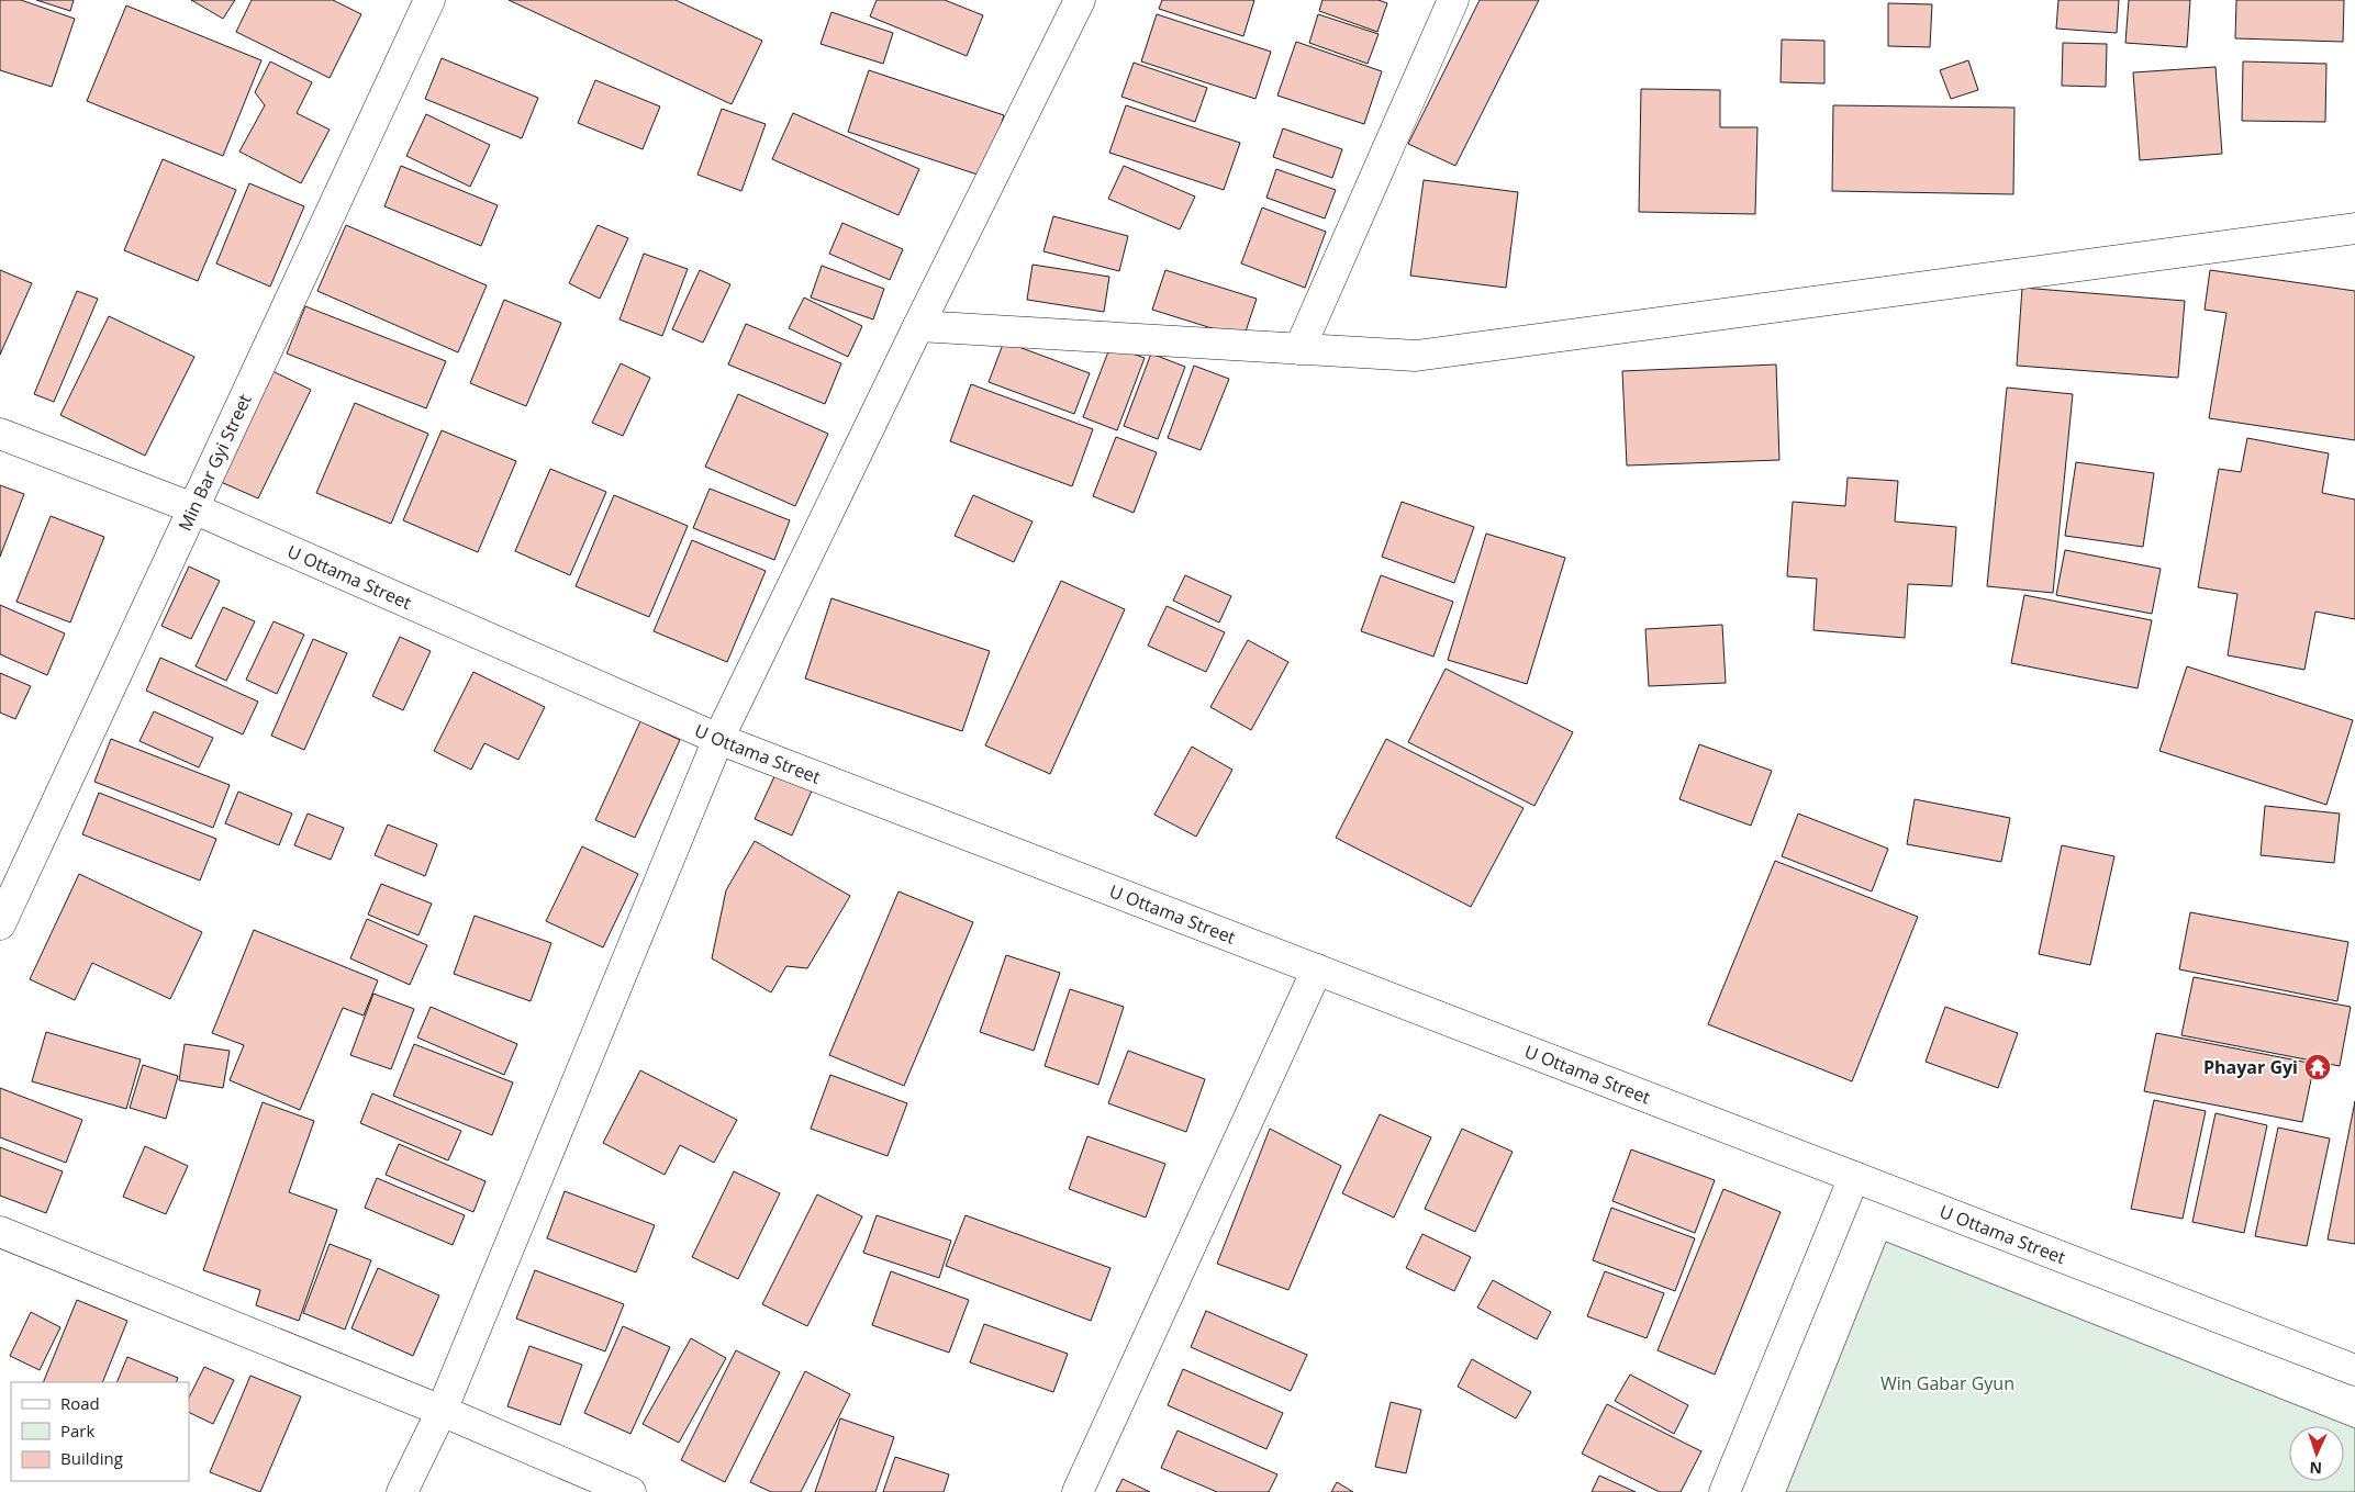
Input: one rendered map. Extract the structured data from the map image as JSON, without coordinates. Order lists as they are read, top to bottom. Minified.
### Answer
{"streets":{"street":["Min Bar Gyi Street","U Ottama Street"]},"crossings":[["Min Bar Gyi Street","U Ottama Street"]],"parks":["Win Gabar Gyun"],"places":{"temple":["Phayar Gyi"]},"legend":["Road","Park","Building"],"north":"bottom"}
